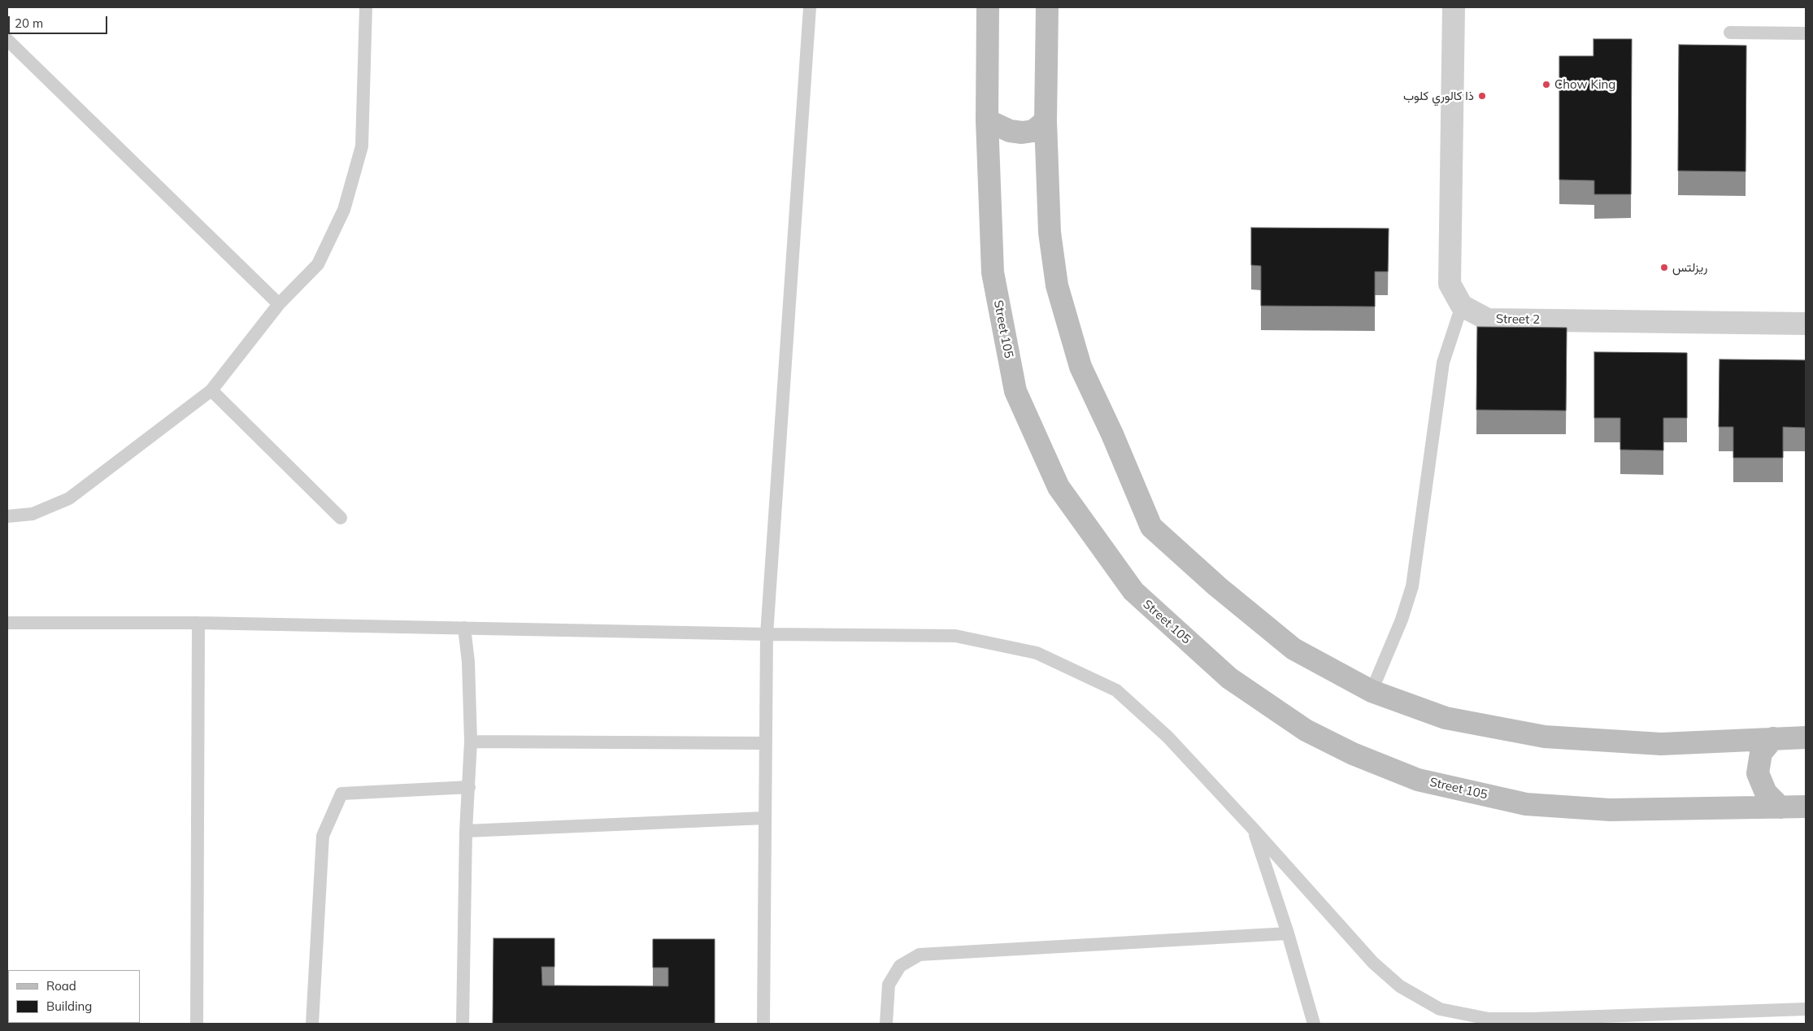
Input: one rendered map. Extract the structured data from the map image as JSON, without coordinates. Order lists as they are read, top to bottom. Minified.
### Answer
{"streets":{"street":["Street 2","Street 105"]},"places":["Chow King","ذا كالوري كلوب","ريزلتس"],"legend":["Road","Building"],"scale_bar":"20 m"}
